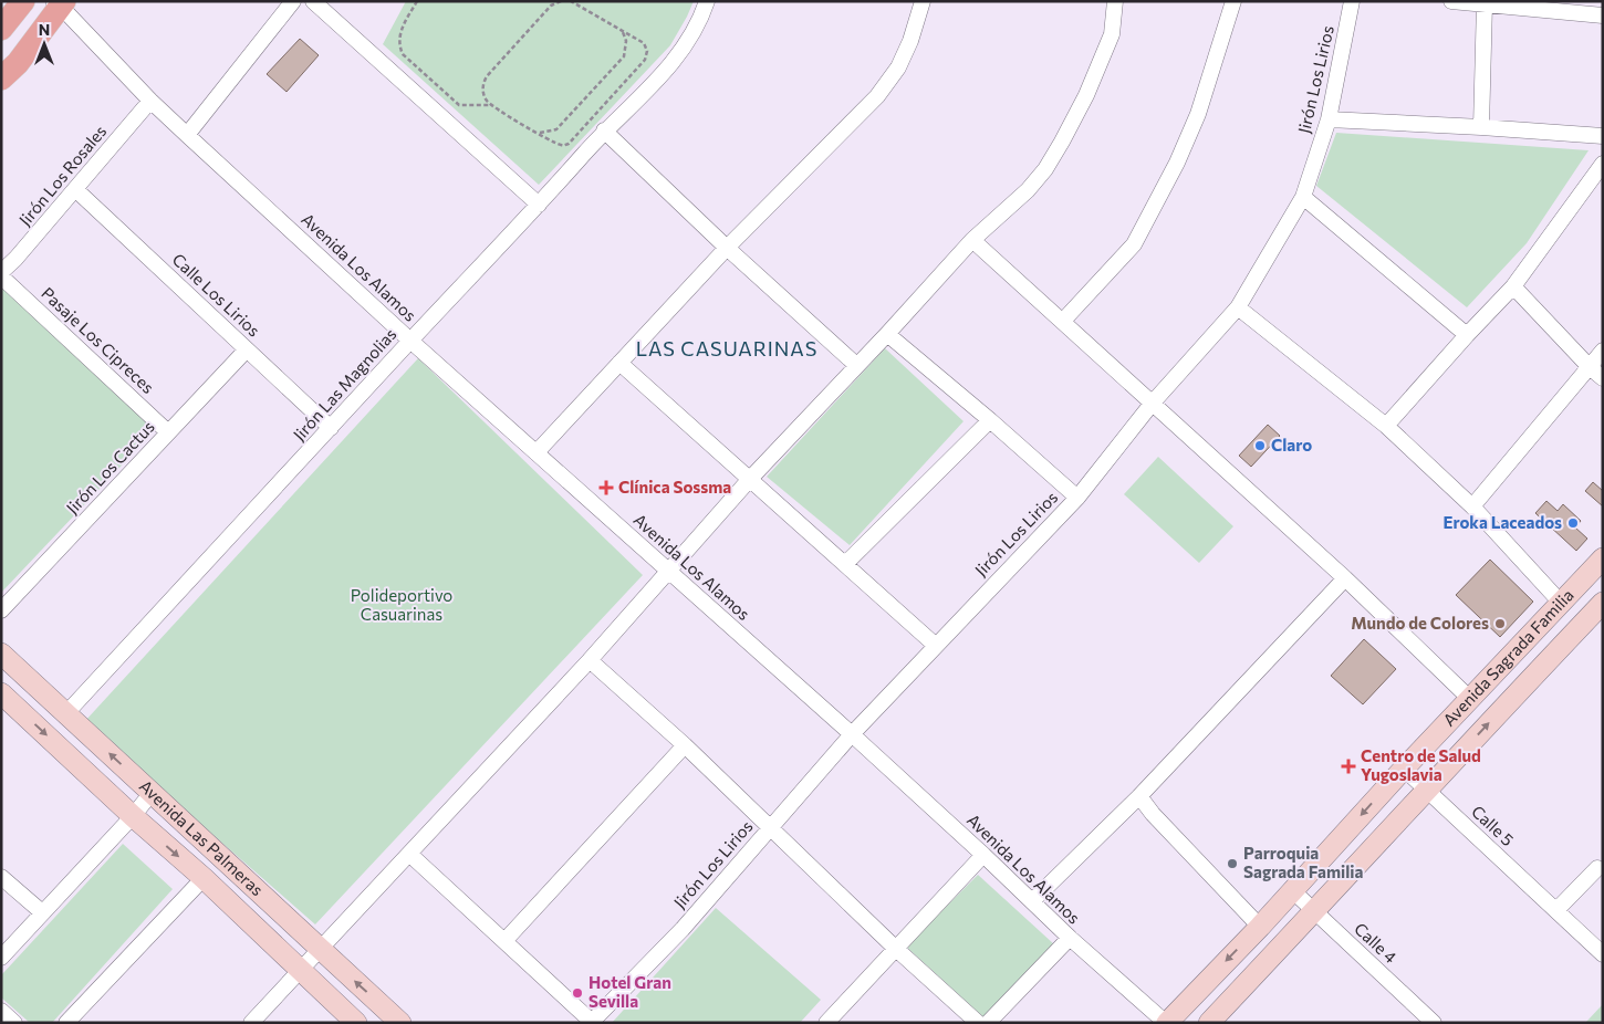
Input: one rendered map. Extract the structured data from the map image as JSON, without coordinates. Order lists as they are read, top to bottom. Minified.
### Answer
{"streets":{"main road":["Avenida Sagrada Familia","Avenida Las Palmeras"],"street":["Jirón Los Lirios","Jirón Los Rosales","Avenida Los Alamos","Calle Los Lirios","Pasaje Los Cipreces","Jirón Las Magnolias","Jirón Los Cactus","Calle 5","Calle 4"]},"crossings":[["Jirón Los Lirios","Avenida Los Alamos"],["Jirón Los Rosales","Avenida Los Alamos"],["Jirón Los Rosales","Calle Los Lirios"],["Avenida Los Alamos","Jirón Las Magnolias"],["Avenida Los Alamos","Avenida Sagrada Familia"],["Calle Los Lirios","Jirón Las Magnolias"],["Calle Los Lirios","Jirón Los Cactus"],["Pasaje Los Cipreces","Jirón Los Cactus"],["Jirón Las Magnolias","Avenida Las Palmeras"],["Avenida Sagrada Familia","Calle 5"],["Avenida Sagrada Familia","Calle 4"]],"districts":["LAS CASUARINAS"],"parks":["Polideportivo Casuarinas"],"places":{"other":["Claro","Eroka Laceados","Mundo de Colores","Parroquia Sagrada Familia","Hotel Gran Sevilla"],"health":["Clínica Sossma","Centro de Salud Yugoslavia"]},"north":"top"}
